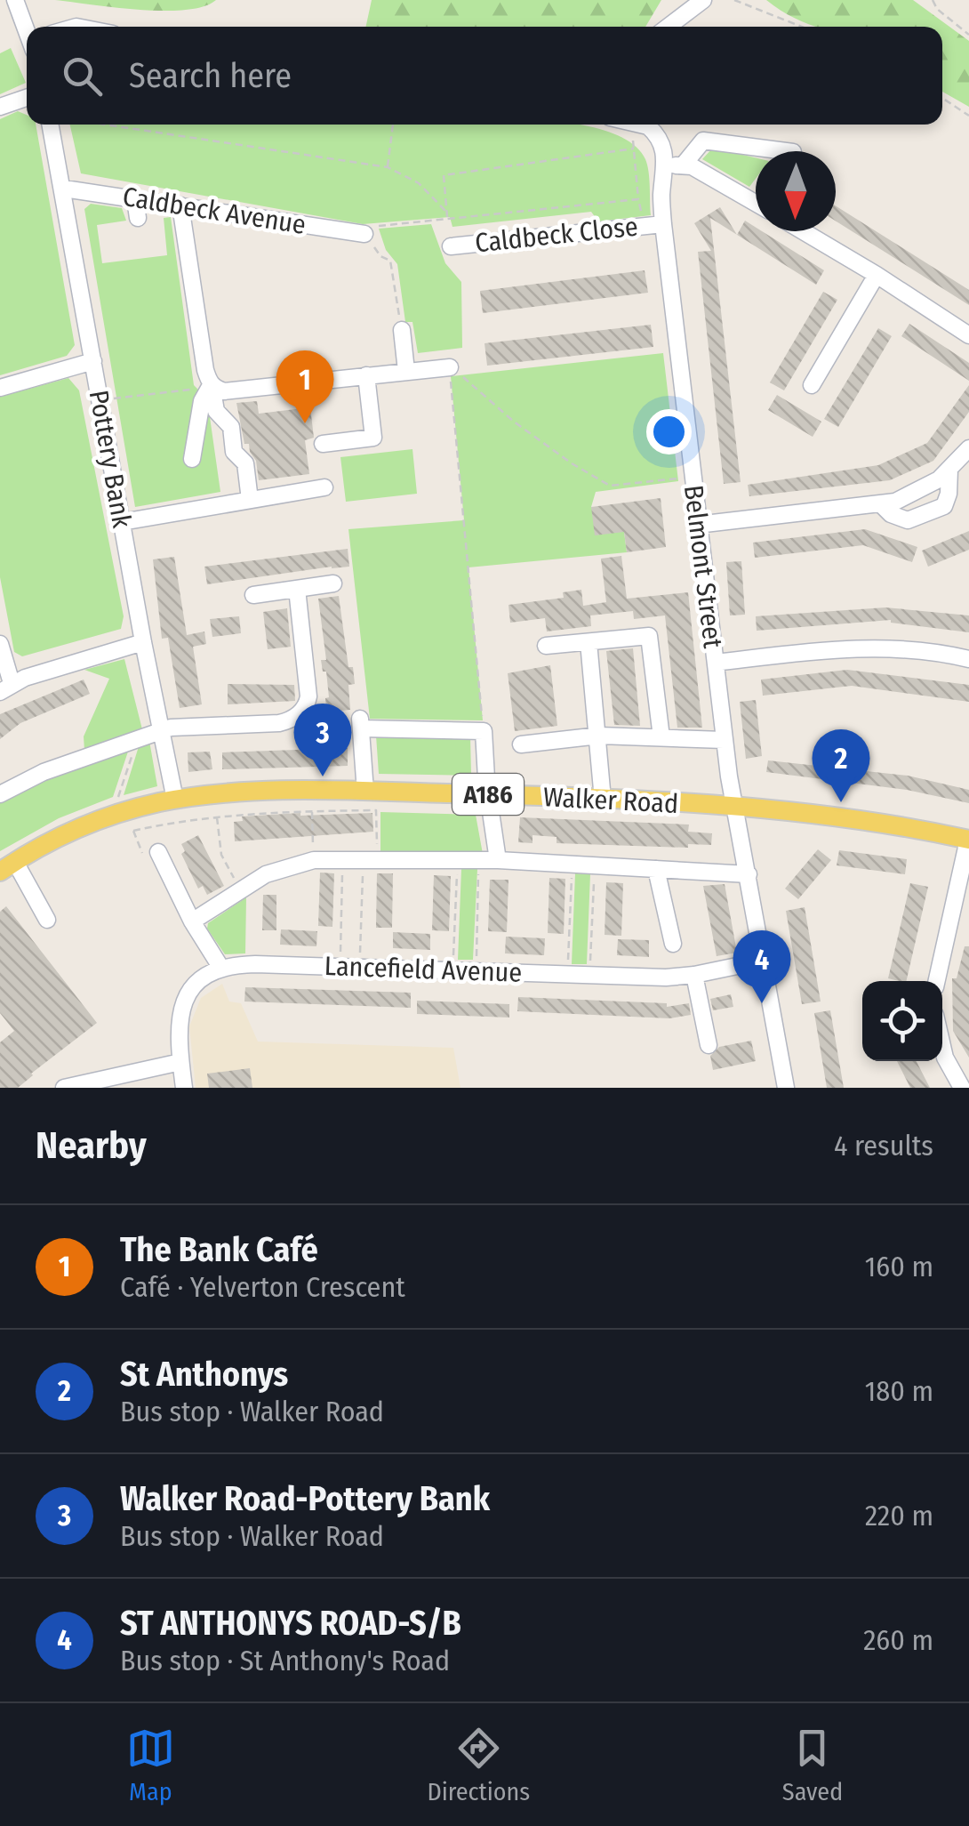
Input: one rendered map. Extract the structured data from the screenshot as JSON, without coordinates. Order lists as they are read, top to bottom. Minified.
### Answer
{"streets":{"main road":["A186","Walker Road"],"street":["Caldbeck Avenue","Caldbeck Close","Pottery Bank","Belmont Street","Lancefield Avenue"]},"crossings":[["Caldbeck Avenue","Pottery Bank"],["Caldbeck Close","Belmont Street"],["Pottery Bank","Walker Road"],["Belmont Street","Walker Road"],["Belmont Street","Lancefield Avenue"]],"north":"bottom","page":{"search":"Search here","pins":["1","3","2","4"],"heading":["Nearby","4 results"],"list":[{"mark":"1","name":"The Bank Café","note":"Café · Yelverton Crescent","value":"160 m"},{"mark":"2","name":"St Anthonys","note":"Bus stop · Walker Road","value":"180 m"},{"mark":"3","name":"Walker Road-Pottery Bank","note":"Bus stop · Walker Road","value":"220 m"},{"mark":"4","name":"ST ANTHONYS ROAD-S/B","note":"Bus stop · St Anthony's Road","value":"260 m"}],"nav":["Map","Directions","Saved"]}}
